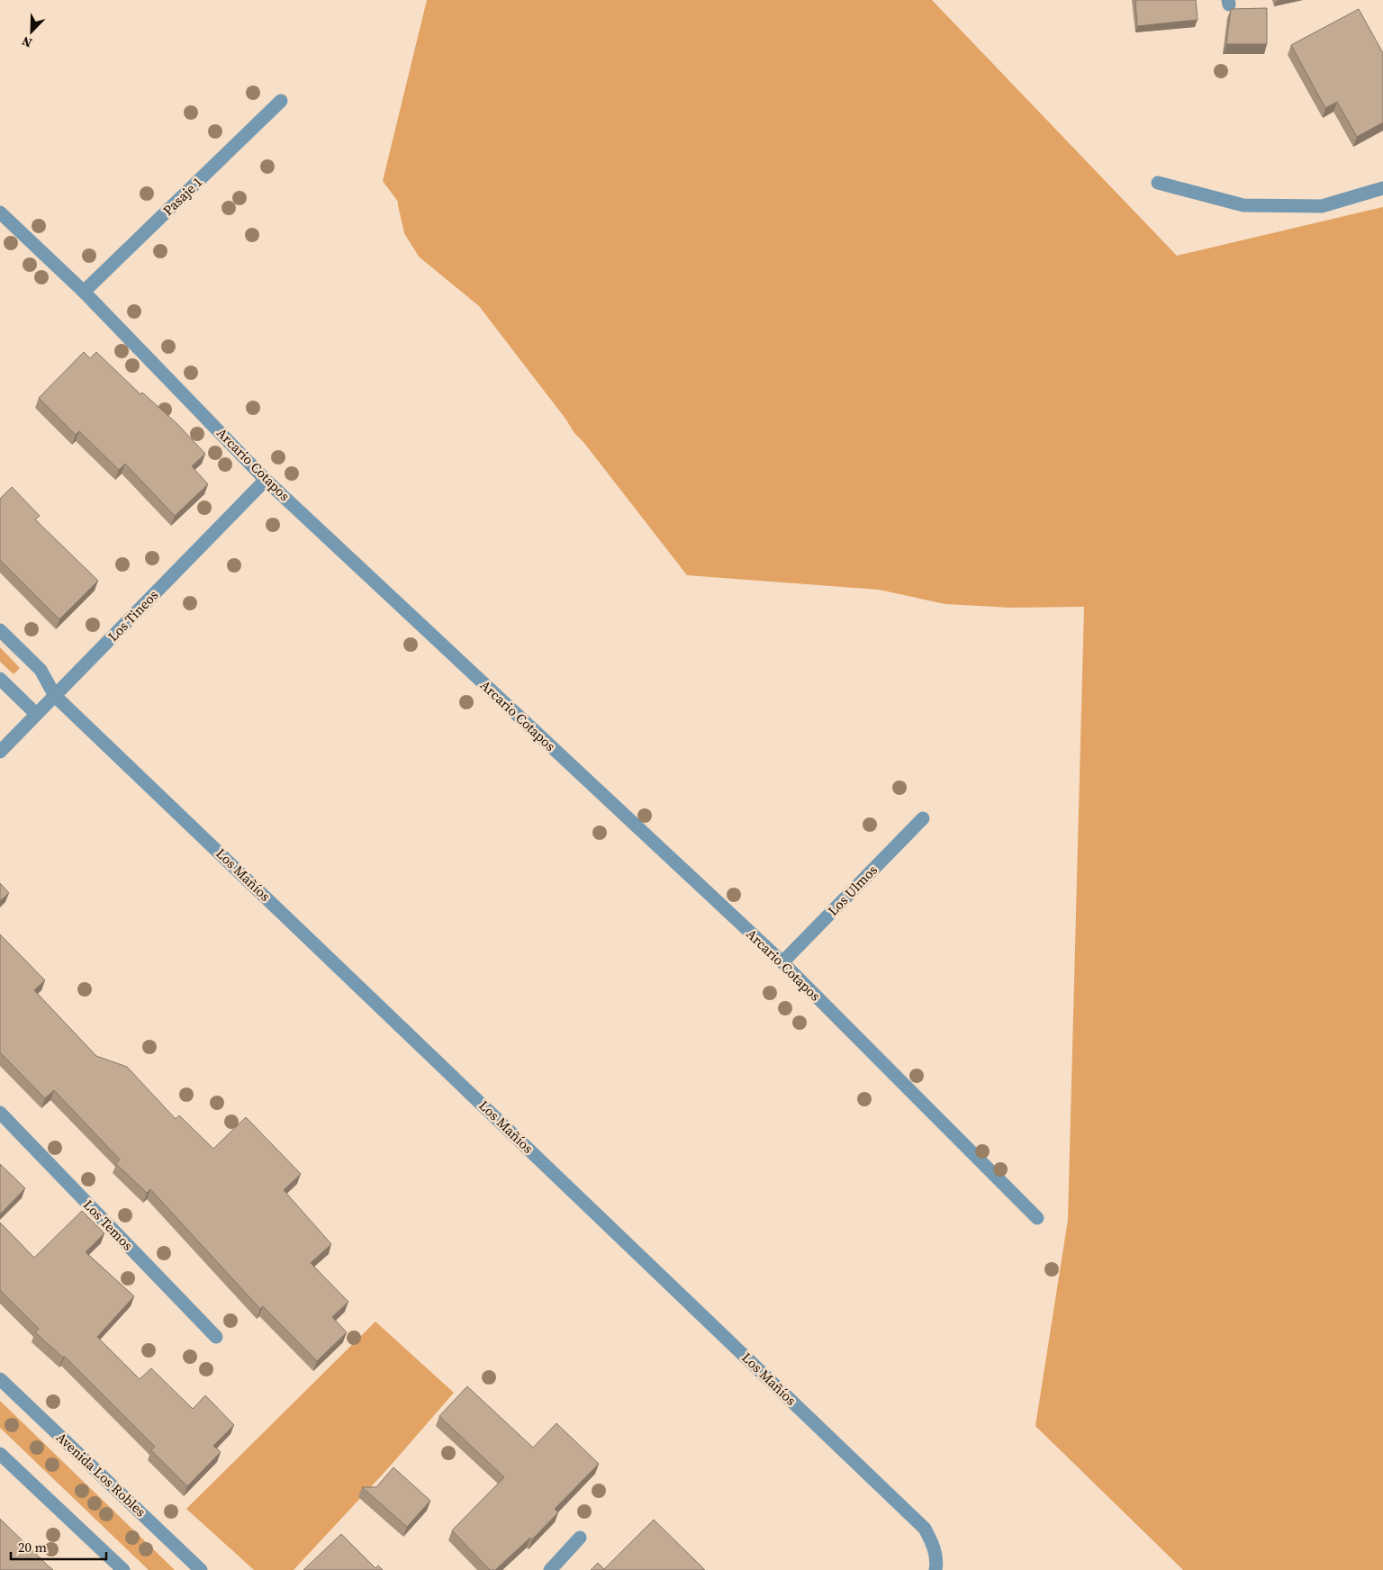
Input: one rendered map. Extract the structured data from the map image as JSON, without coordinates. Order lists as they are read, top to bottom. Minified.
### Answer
{"streets":{"street":["Pasaje 1","Arcario Cotapos","Los Tineos","Los Mañíos","Los Ulmos","Los Temos","Avenida Los Robles"]},"crossings":[["Pasaje 1","Arcario Cotapos"],["Arcario Cotapos","Los Tineos"],["Arcario Cotapos","Los Ulmos"],["Los Tineos","Los Mañíos"]],"scale_bar":"20 m","north":"bottom left"}
